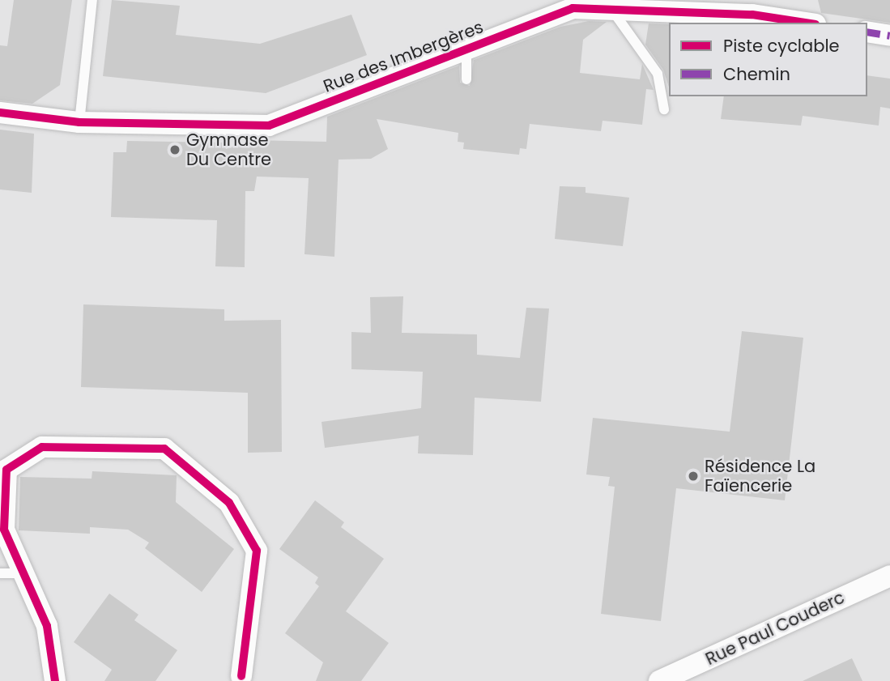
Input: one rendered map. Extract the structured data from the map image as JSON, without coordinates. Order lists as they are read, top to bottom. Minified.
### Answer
{"streets":{"street":["Rue des Imbergères","Rue Paul Couderc"]},"places":["Gymnase Du Centre","Résidence La Faïencerie"],"legend":["Piste cyclable","Chemin"]}
